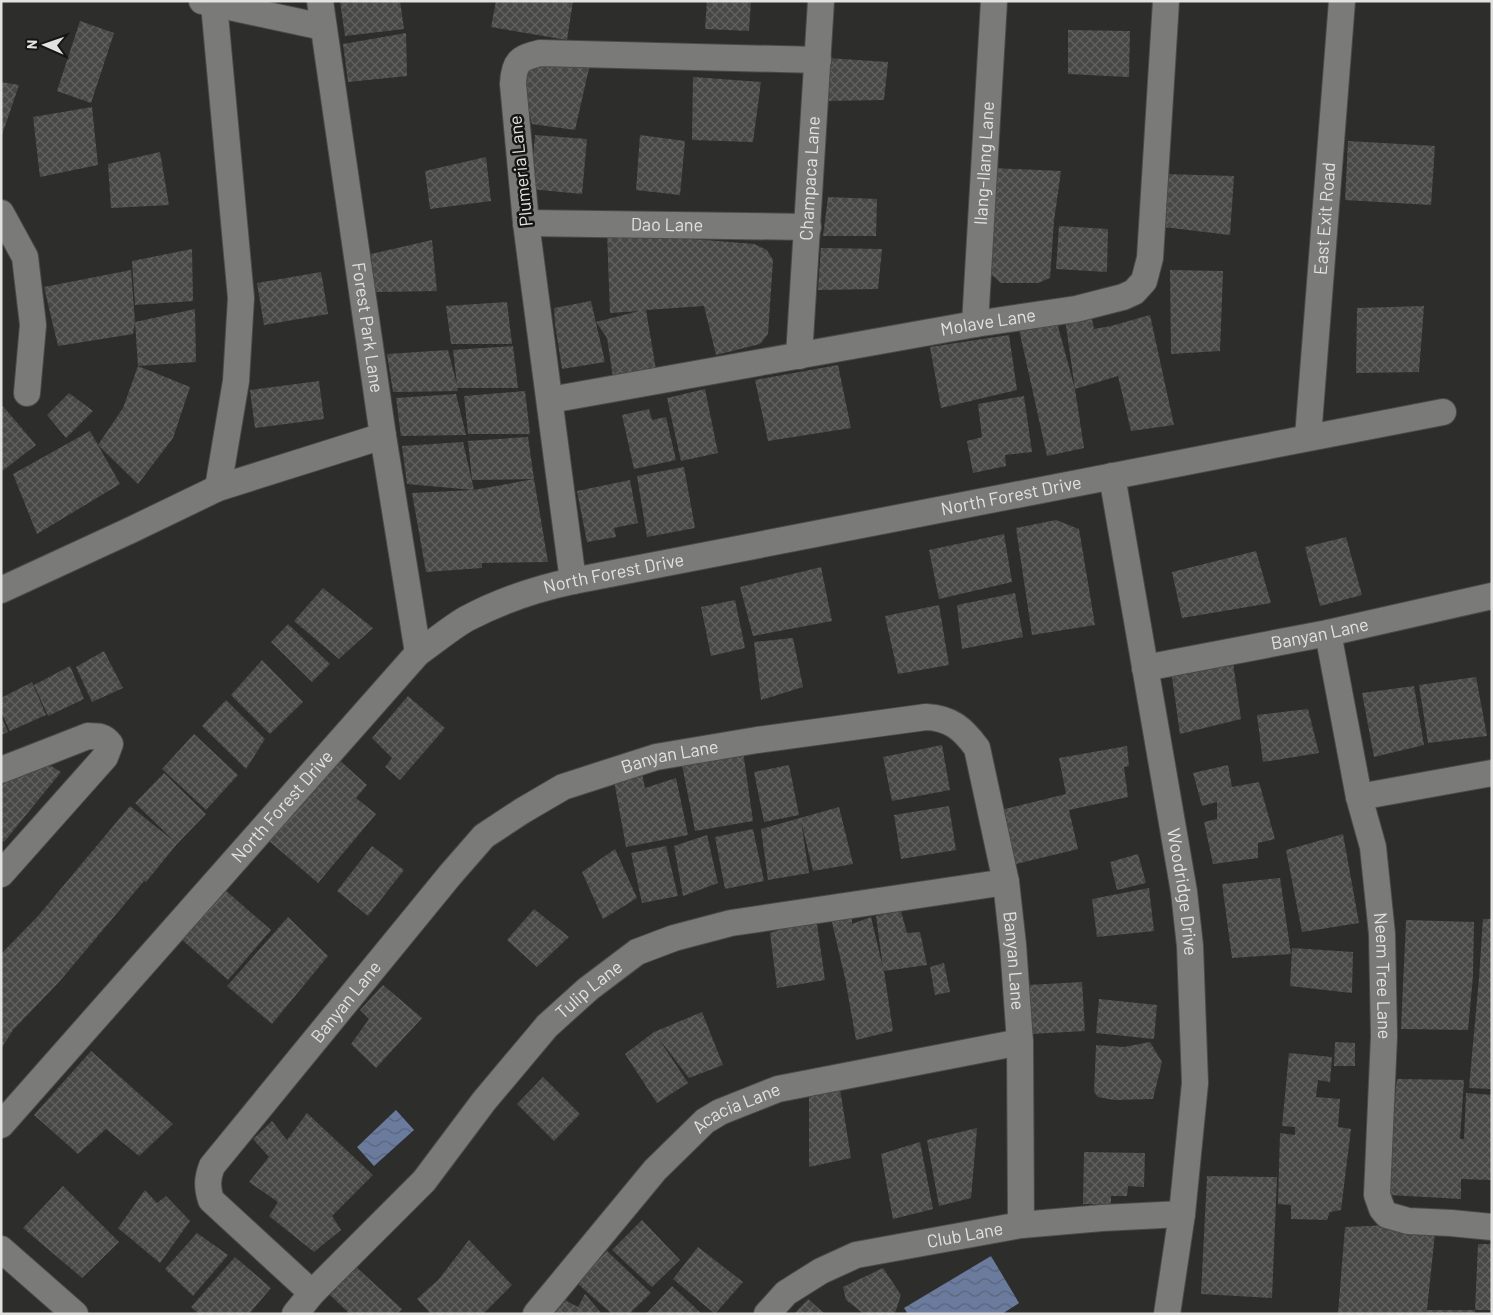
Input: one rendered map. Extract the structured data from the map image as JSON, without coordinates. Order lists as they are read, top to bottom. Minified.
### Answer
{"streets":{"street":["Ilang-Ilang Lane","Plumeria Lane","Champaca Lane","East Exit Road","Dao Lane","Molave Lane","Forest Park Lane","North Forest Drive","Banyan Lane","Woodridge Drive","Neem Tree Lane","Tulip Lane","Acacia Lane","Club Lane"]},"crossings":[["Ilang-Ilang Lane","Molave Lane"],["Plumeria Lane","Champaca Lane"],["Plumeria Lane","Dao Lane"],["Plumeria Lane","Molave Lane"],["Plumeria Lane","North Forest Drive"],["Champaca Lane","Dao Lane"],["Champaca Lane","Molave Lane"],["East Exit Road","North Forest Drive"],["Forest Park Lane","North Forest Drive"],["North Forest Drive","Woodridge Drive"],["Banyan Lane","Woodridge Drive"],["Banyan Lane","Neem Tree Lane"],["Banyan Lane","Tulip Lane"],["Banyan Lane","Acacia Lane"],["Banyan Lane","Club Lane"],["Woodridge Drive","Club Lane"]],"north":"left"}
